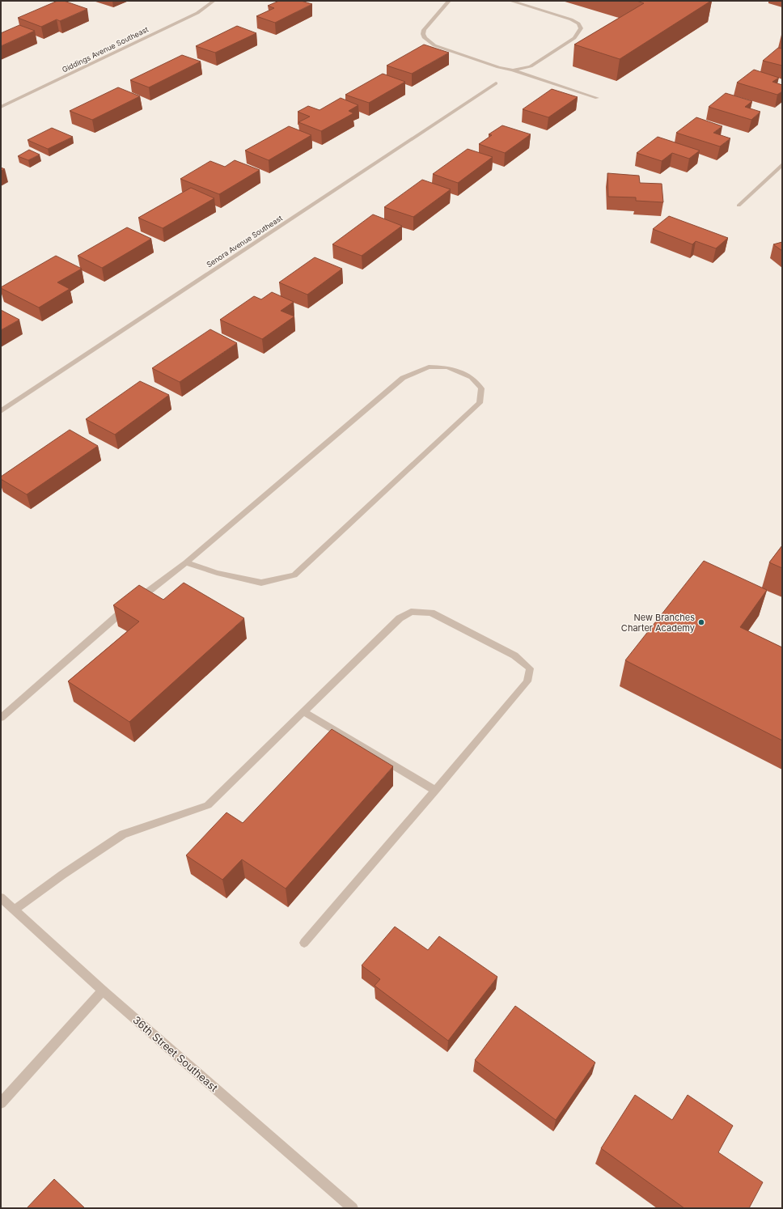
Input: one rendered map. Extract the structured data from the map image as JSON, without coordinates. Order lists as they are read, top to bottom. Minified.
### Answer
{"streets":{"street":["Giddings Avenue Southeast","Senora Avenue Southeast","36th Street Southeast"]},"places":["New Branches Charter Academy"]}
